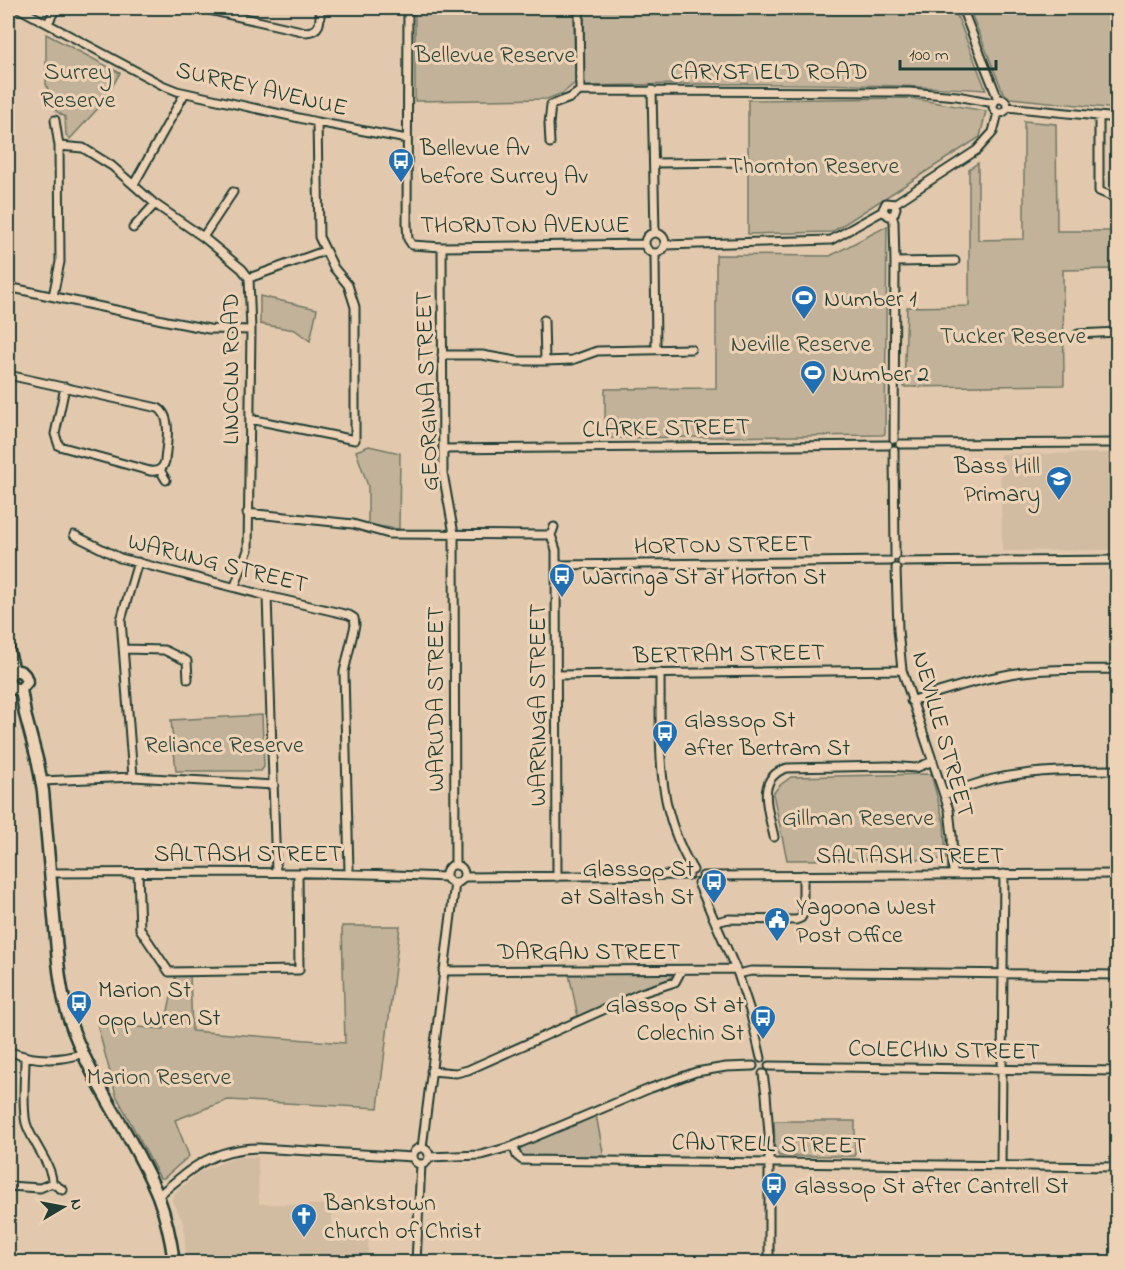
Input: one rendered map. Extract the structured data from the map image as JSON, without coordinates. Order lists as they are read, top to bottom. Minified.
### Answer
{"streets":{"street":["CARYSFIELD ROAD","SURREY AVENUE","THORNTON AVENUE","LINCOLN ROAD","GEORGINA STREET","CLARKE STREET","HORTON STREET","WARUNG STREET","BERTRAM STREET","WARUDA STREET","WARRINGA STREET","NEVILLE STREET","SALTASH STREET","DARGAN STREET","COLECHIN STREET","CANTRELL STREET"]},"crossings":[["CARYSFIELD ROAD","THORNTON AVENUE"],["SURREY AVENUE","THORNTON AVENUE"],["THORNTON AVENUE","GEORGINA STREET"],["LINCOLN ROAD","WARUNG STREET"],["GEORGINA STREET","CLARKE STREET"],["GEORGINA STREET","WARUDA STREET"],["HORTON STREET","WARRINGA STREET"],["WARUNG STREET","SALTASH STREET"],["BERTRAM STREET","WARRINGA STREET"],["BERTRAM STREET","NEVILLE STREET"],["WARUDA STREET","SALTASH STREET"],["NEVILLE STREET","SALTASH STREET"]],"parks":["Bellevue Reserve","Surrey Reserve","Thornton Reserve","Tucker Reserve","Neville Reserve","Reliance Reserve","Gillman Reserve","Marion Reserve"],"places":{"bus stop":["Bellevue Av before Surrey Av","Warringa St at Horton St","Glassop St after Bertram St","Glassop St at Saltash St","Marion St opp Wren St","Glassop St at Colechin St","Glassop St after Cantrell St"],"sports":["Number 1","Number 2"],"school or university":["Bass Hill Primary"],"public building":["Yagoona West Post Office"],"church":["Bankstown church of Christ"]},"scale_bar":"100 m","north":"right"}
